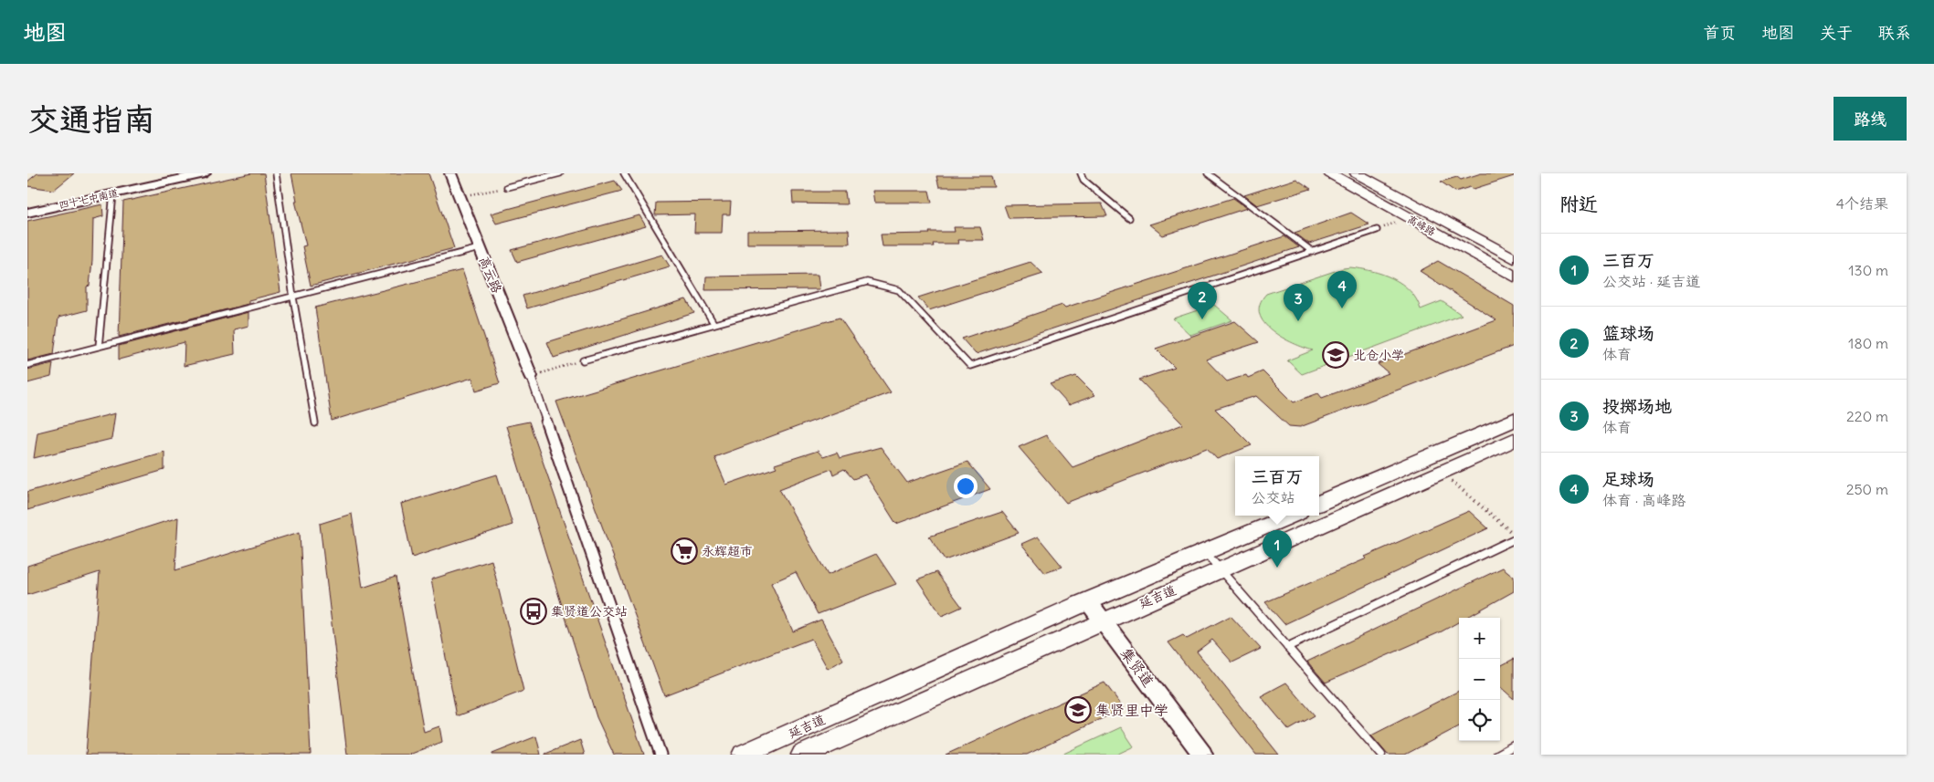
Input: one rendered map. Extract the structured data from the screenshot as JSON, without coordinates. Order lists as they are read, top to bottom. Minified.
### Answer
{"streets":{"main road":["高峰路","延吉道"],"street":["四十七中南道","高云路","集贤道"]},"crossings":[["延吉道","集贤道"]],"places":{"school or university":["北仓小学","集贤里中学"],"supermarket":["永辉超市"],"bus stop":["集贤道公交站"]},"page":{"header":"地图","nav":["首页","地图","关于","联系"],"buttons":"路线","title":"交通指南","heading":["附近","4个结果"],"list":[{"mark":"1","name":"三百万","note":"公交站 · 延吉道","value":"130 m"},{"mark":"2","name":"篮球场","note":"体育","value":"180 m"},{"mark":"3","name":"投掷场地","note":"体育","value":"220 m"},{"mark":"4","name":"足球场","note":"体育 · 高峰路","value":"250 m"}],"pins":["4","2","3","1"],"popup":["三百万","公交站"],"map_buttons":["+","−"]}}
